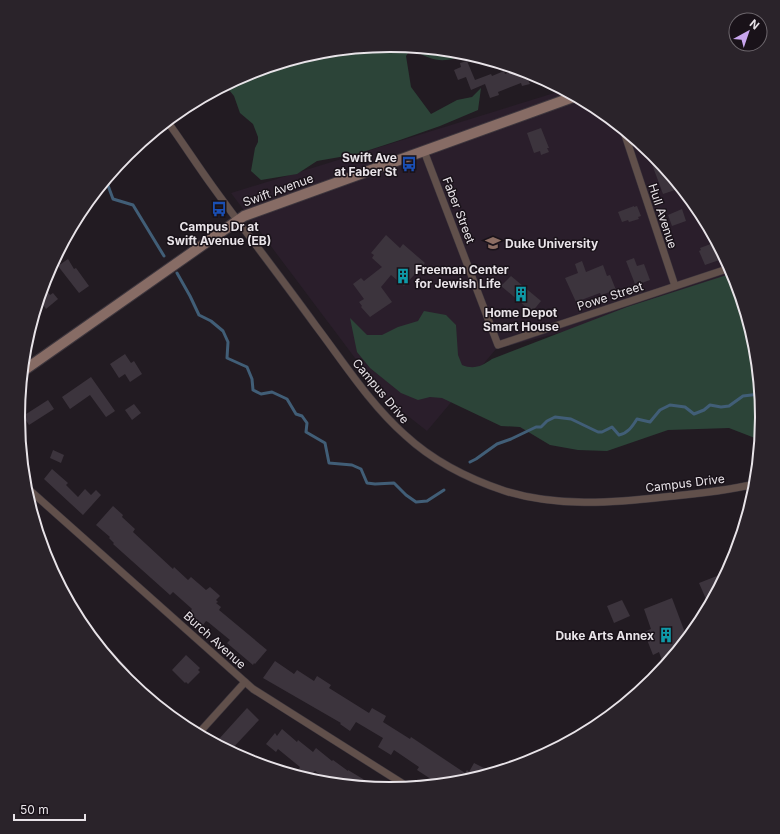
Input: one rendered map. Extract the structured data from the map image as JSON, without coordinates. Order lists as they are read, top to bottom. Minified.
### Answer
{"streets":{"street":["Swift Avenue","Faber Street","Hull Avenue","Powe Street","Campus Drive","Burch Avenue"]},"crossings":[["Swift Avenue","Faber Street"],["Swift Avenue","Campus Drive"],["Faber Street","Powe Street"],["Hull Avenue","Powe Street"]],"places":{"bus stop":["Swift Ave at Faber St","Campus Dr at Swift Avenue (EB)"],"school or university":["Duke University"],"building":["Freeman Center for Jewish Life","Home Depot Smart House","Duke Arts Annex"]},"scale_bar":"50 m","north":"top right"}
